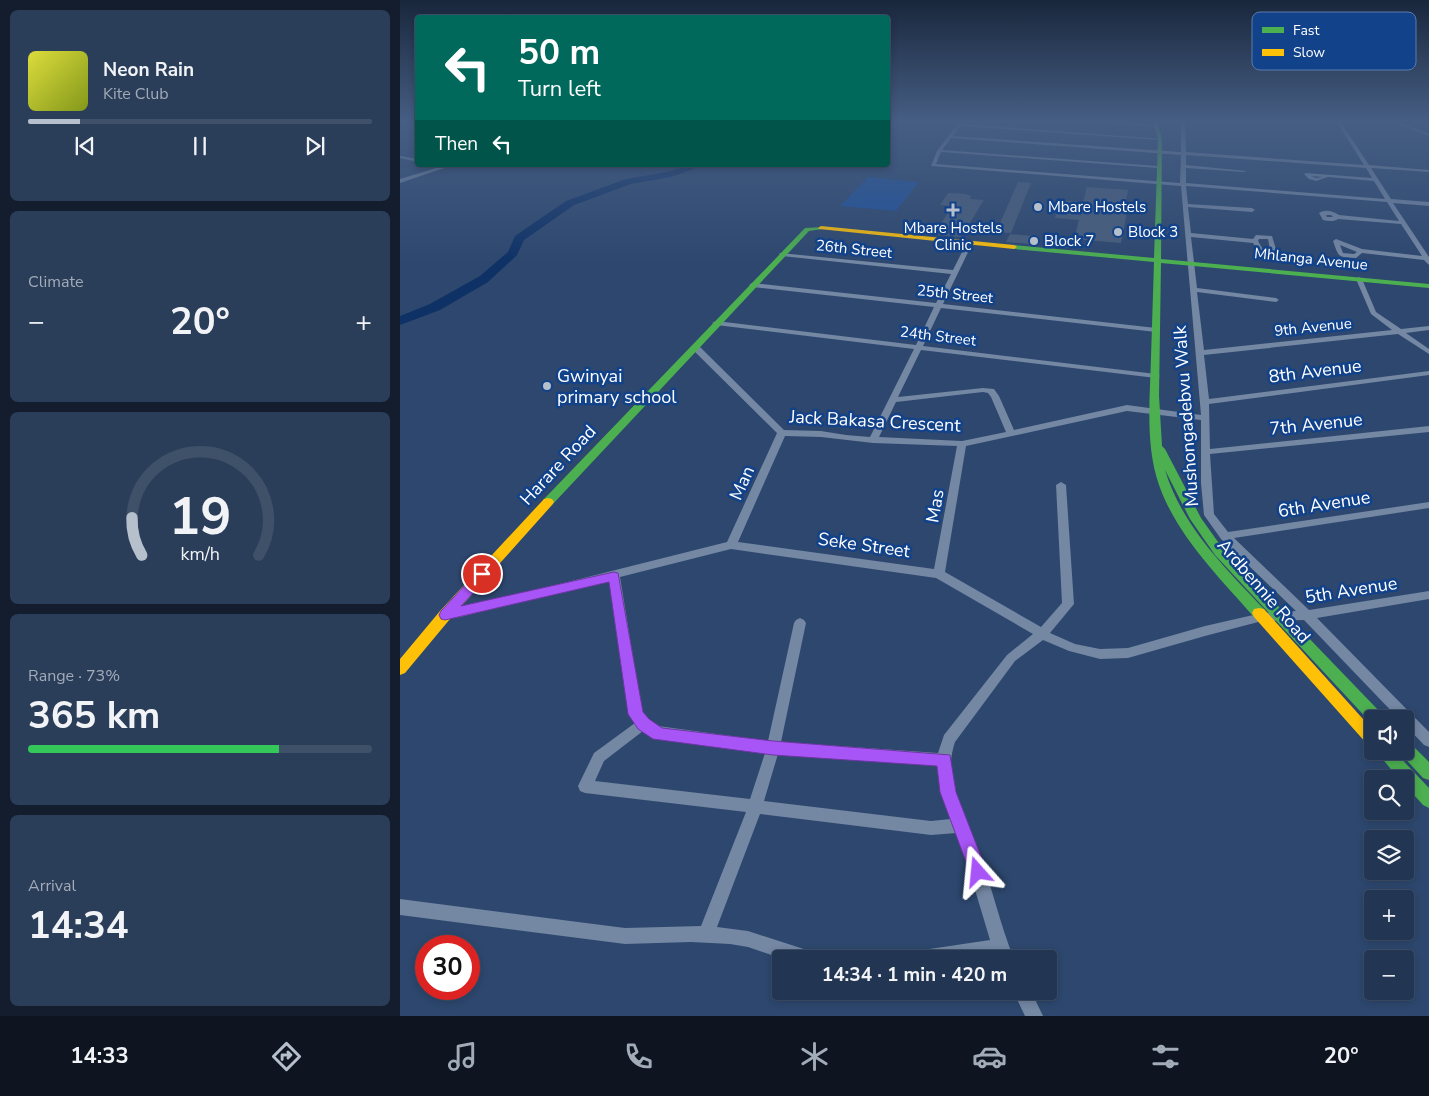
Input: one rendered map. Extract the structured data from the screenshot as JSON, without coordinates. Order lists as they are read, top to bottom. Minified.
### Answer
{"streets":{"main road":["Mhlanga Avenue","Harare Road","Ardbennie Road"],"street":["26th Street","25th Street","9th Avenue","24th Street","8th Avenue","Mushongadebvu Walk","Jack Bakasa Crescent","7th Avenue","Man","6th Avenue","Mas","Seke Street","5th Avenue"]},"crossings":[["26th Street","Harare Road"],["Mhlanga Avenue","Mushongadebvu Walk"],["Mhlanga Avenue","Harare Road"],["Mhlanga Avenue","Ardbennie Road"],["25th Street","Harare Road"],["25th Street","Ardbennie Road"],["9th Avenue","Mushongadebvu Walk"],["24th Street","Harare Road"],["24th Street","Ardbennie Road"],["8th Avenue","Mushongadebvu Walk"],["Mushongadebvu Walk","Jack Bakasa Crescent"],["Mushongadebvu Walk","7th Avenue"],["Mushongadebvu Walk","6th Avenue"],["Mushongadebvu Walk","5th Avenue"],["Jack Bakasa Crescent","Harare Road"],["Jack Bakasa Crescent","Man"],["Jack Bakasa Crescent","Mas"],["Jack Bakasa Crescent","Ardbennie Road"],["Harare Road","Seke Street"],["Man","Seke Street"],["Mas","Seke Street"],["Seke Street","5th Avenue"],["Seke Street","Ardbennie Road"],["5th Avenue","Ardbennie Road"]],"places":{"other":["Mbare Hostels","Block 3","Block 7","Gwinyai primary school"],"health":["Mbare Hostels Clinic"]},"legend":["Fast","Slow"],"page":{"turn":["50 m","Turn left"],"song":["Neon Rain","Kite Club"],"then":"Then","tile":["Climate",["Range · 73%","365 km"],["Arrival","14:34"]],"heat":["−","20°","+"],"map_buttons":["+","−"],"limit":"30","trip":"14:34 · 1 min · 420 m","tabs":["14:33","20°"],"gauge":["19","km/h"]}}
